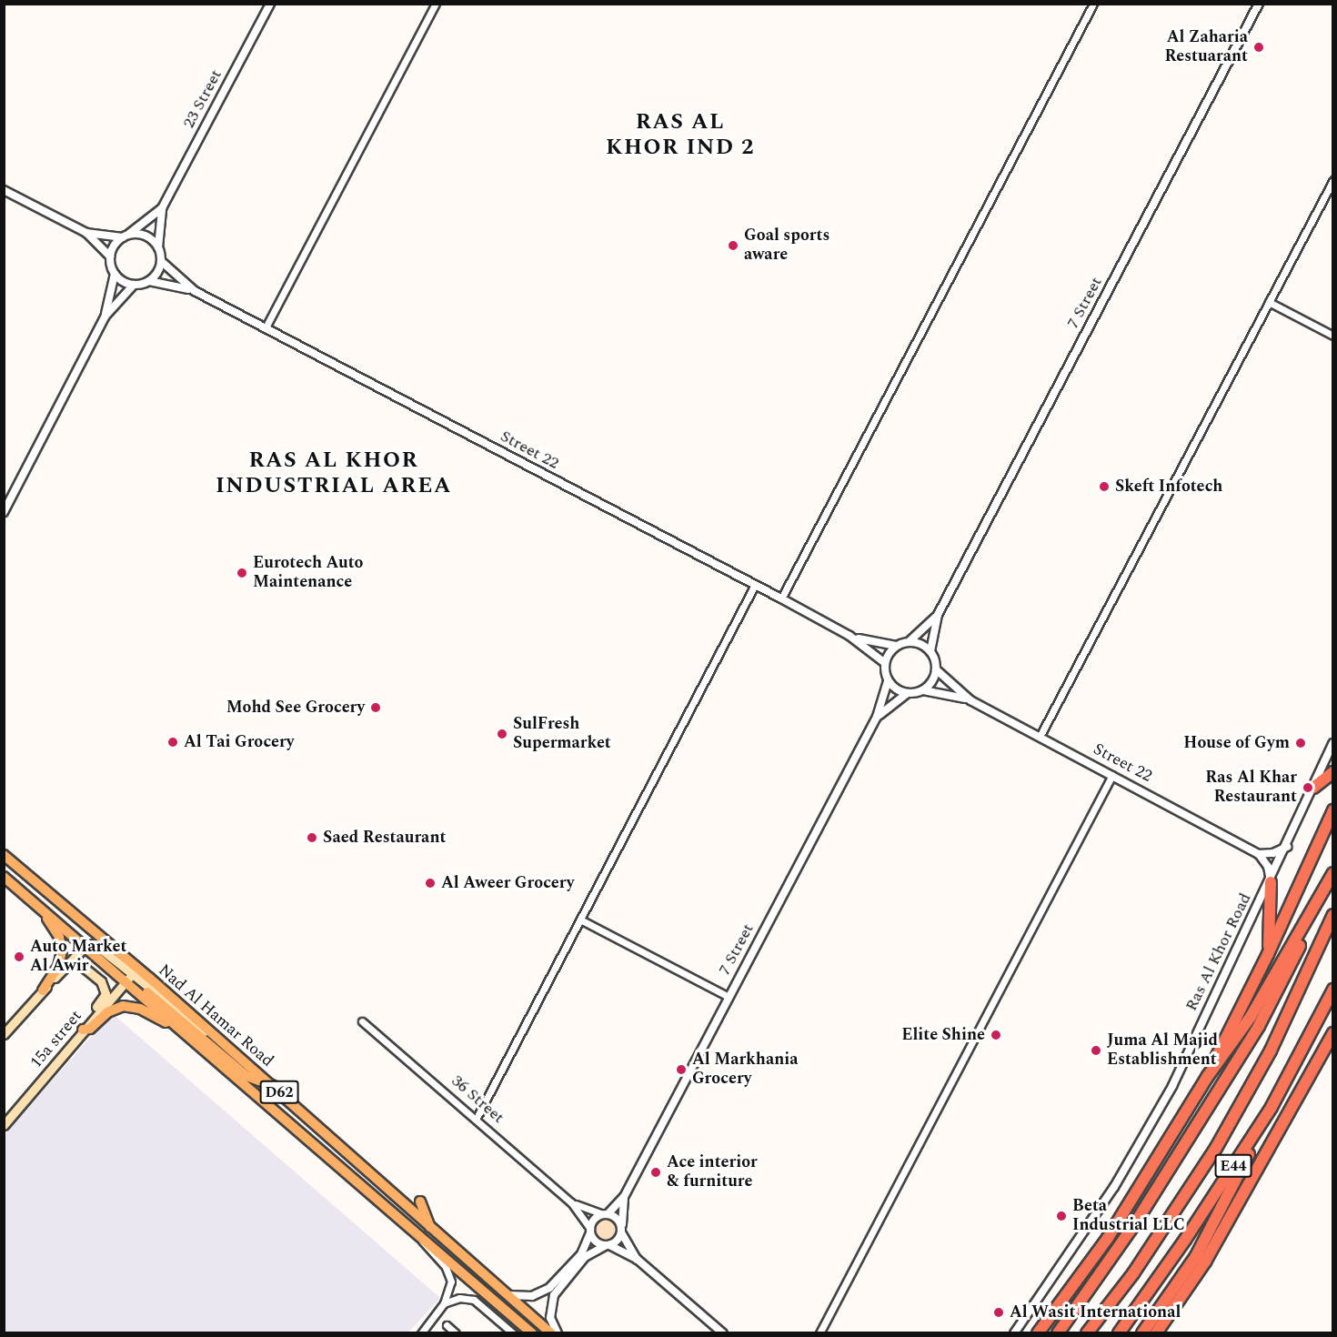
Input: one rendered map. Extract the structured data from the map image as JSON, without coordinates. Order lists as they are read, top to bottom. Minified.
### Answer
{"streets":{"highway":["E44"],"main road":["Nad Al Hamar Road","15a street","D62"],"street":["23 Street","7 Street","Street 22","Ras Al Khor Road","36 Street"]},"crossings":[["23 Street","Street 22"],["7 Street","Street 22"],["7 Street","36 Street"],["Nad Al Hamar Road","15a street"]],"districts":["RAS AL KHOR IND 2","RAS AL KHOR INDUSTRIAL AREA"],"places":["Al Zaharia Restuarant","Goal sports aware","Skeft Infotech","Eurotech Auto Maintenance","Mohd See Grocery","SulFresh Supermarket","Al Tai Grocery","House of Gym","Ras Al Khar Restaurant","Saed Restaurant","Al Aweer Grocery","Auto Market Al Awir","Elite Shine","Juma Al Majid Establishment","Al Markhania Grocery","Ace interior & furniture","Beta Industrial LLC","Al Wasit International"]}
